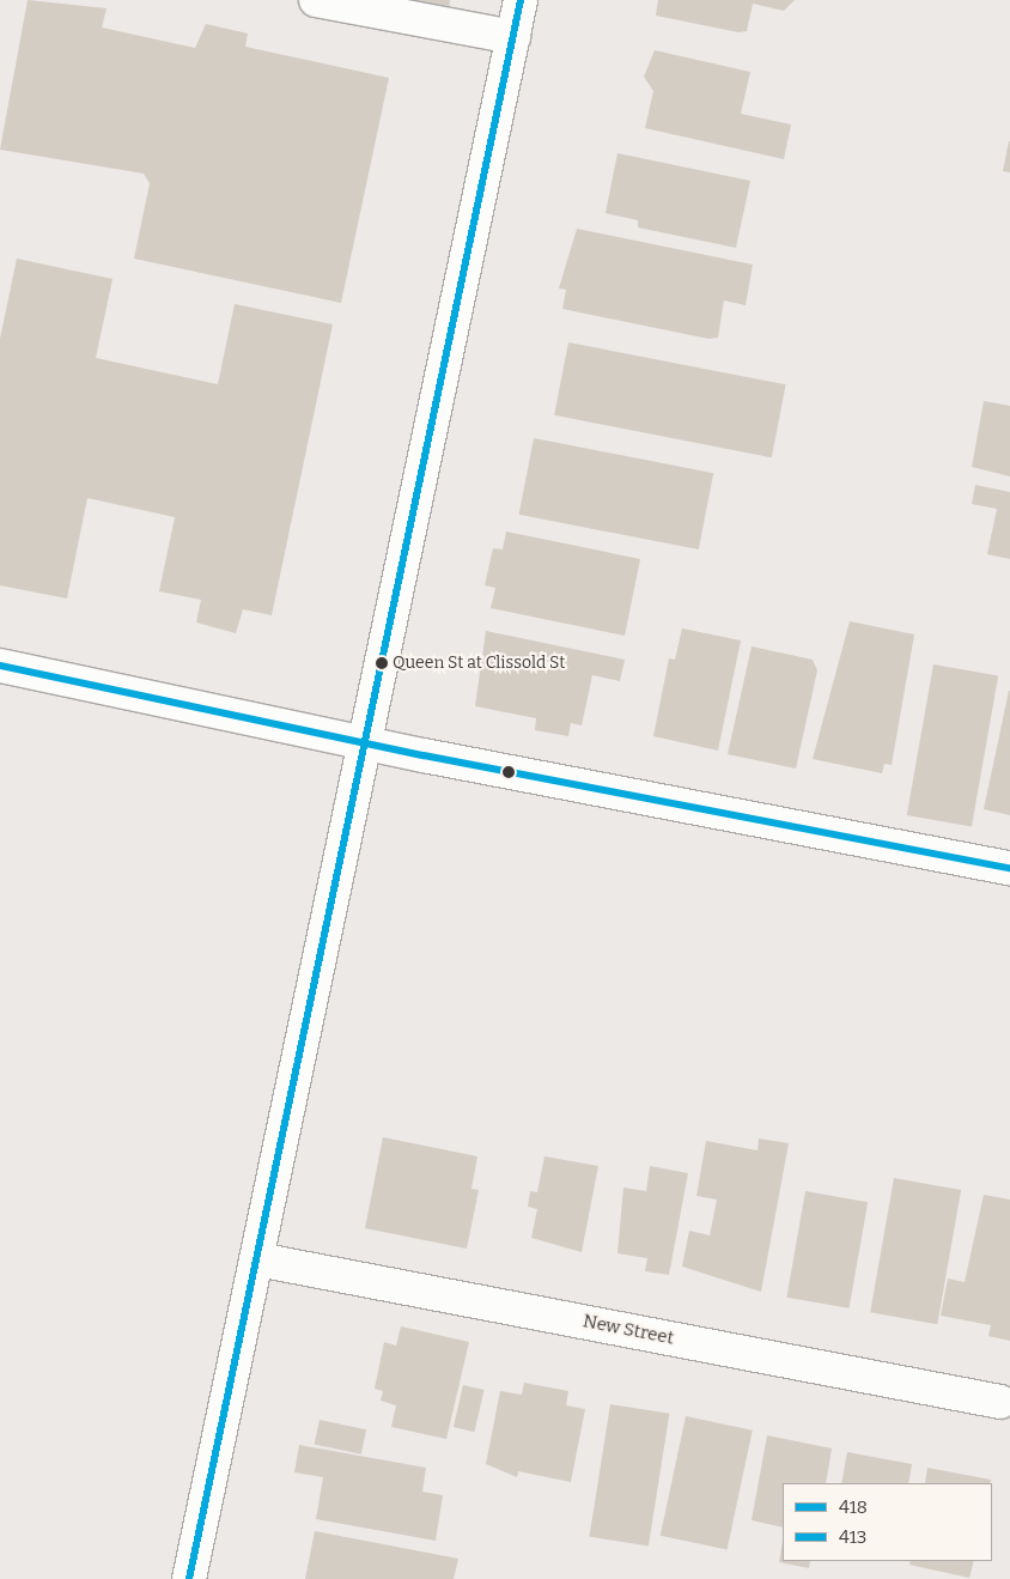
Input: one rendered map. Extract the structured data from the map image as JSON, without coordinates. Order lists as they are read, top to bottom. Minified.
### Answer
{"streets":{"street":["New Street"]},"places":["Queen St at Clissold St"],"lines":["transit line 418","transit line 413"],"legend":["418","413"]}
